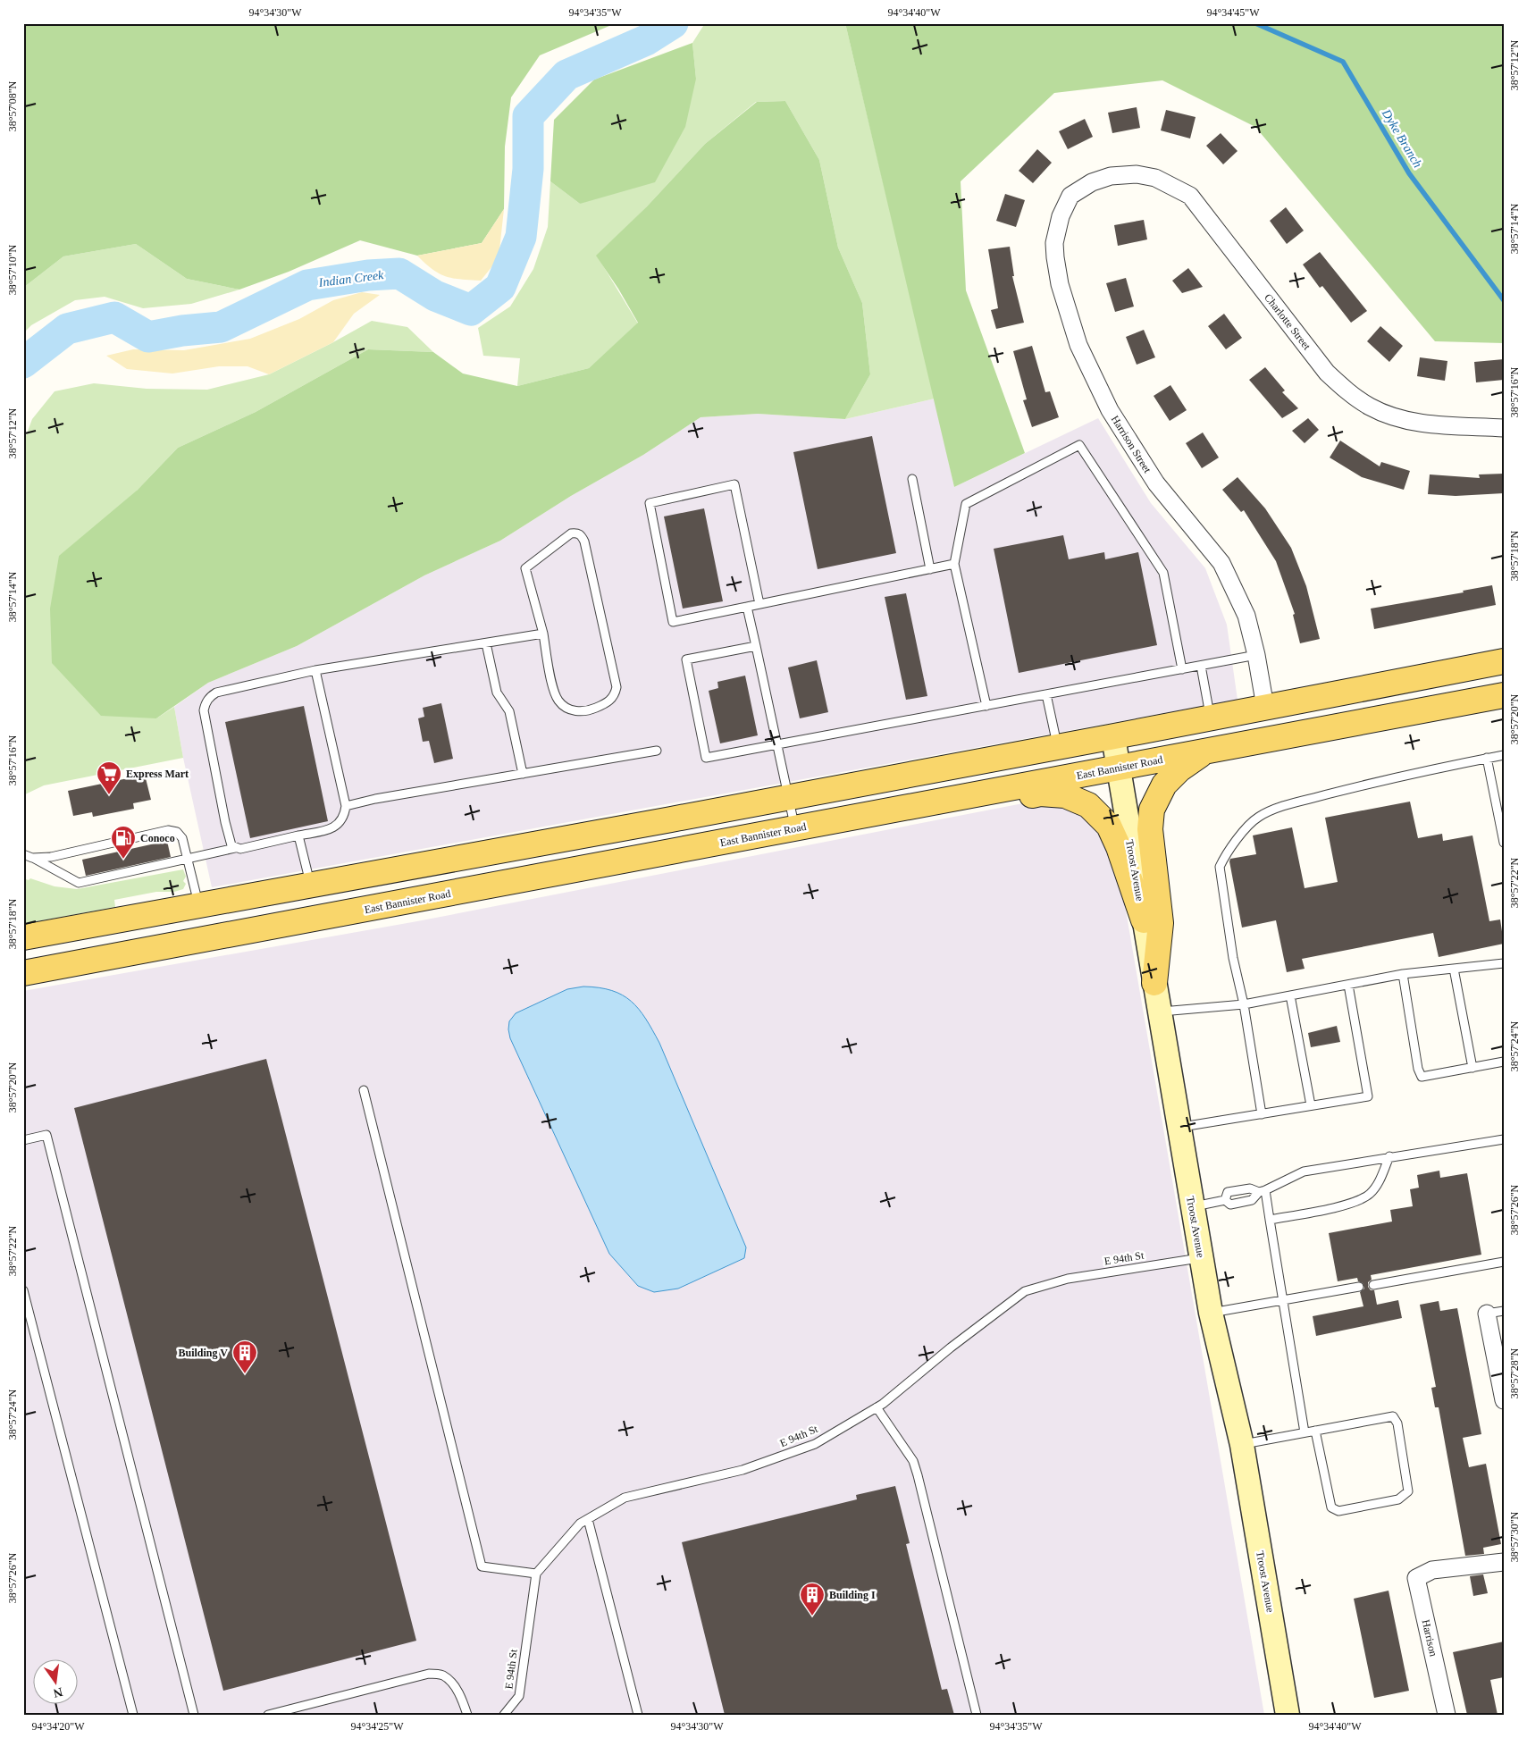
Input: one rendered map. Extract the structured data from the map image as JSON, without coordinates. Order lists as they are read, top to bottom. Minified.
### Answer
{"streets":{"main road":["East Bannister Road","Troost Avenue"],"street":["Charlotte Street","Harrison Street","Harrison"],"lane":["E 94th St"]},"crossings":[["Charlotte Street","Harrison Street"],["East Bannister Road","Troost Avenue"],["Troost Avenue","E 94th St"]],"water":["Dyke Branch","Indian Creek"],"places":{"supermarket":["Express Mart"],"fuel station":["Conoco"],"building":["Building V","Building I"]},"north":"bottom","coordinates":["94°34'30\"W","94°34'35\"W","94°34'40\"W","94°34'45\"W","38°57'12\"N","38°57'08\"N","38°57'14\"N","38°57'10\"N","38°57'16\"N","38°57'18\"N","38°57'20\"N","38°57'22\"N","38°57'24\"N","38°57'26\"N","38°57'28\"N","38°57'30\"N","94°34'20\"W","94°34'25\"W"]}
